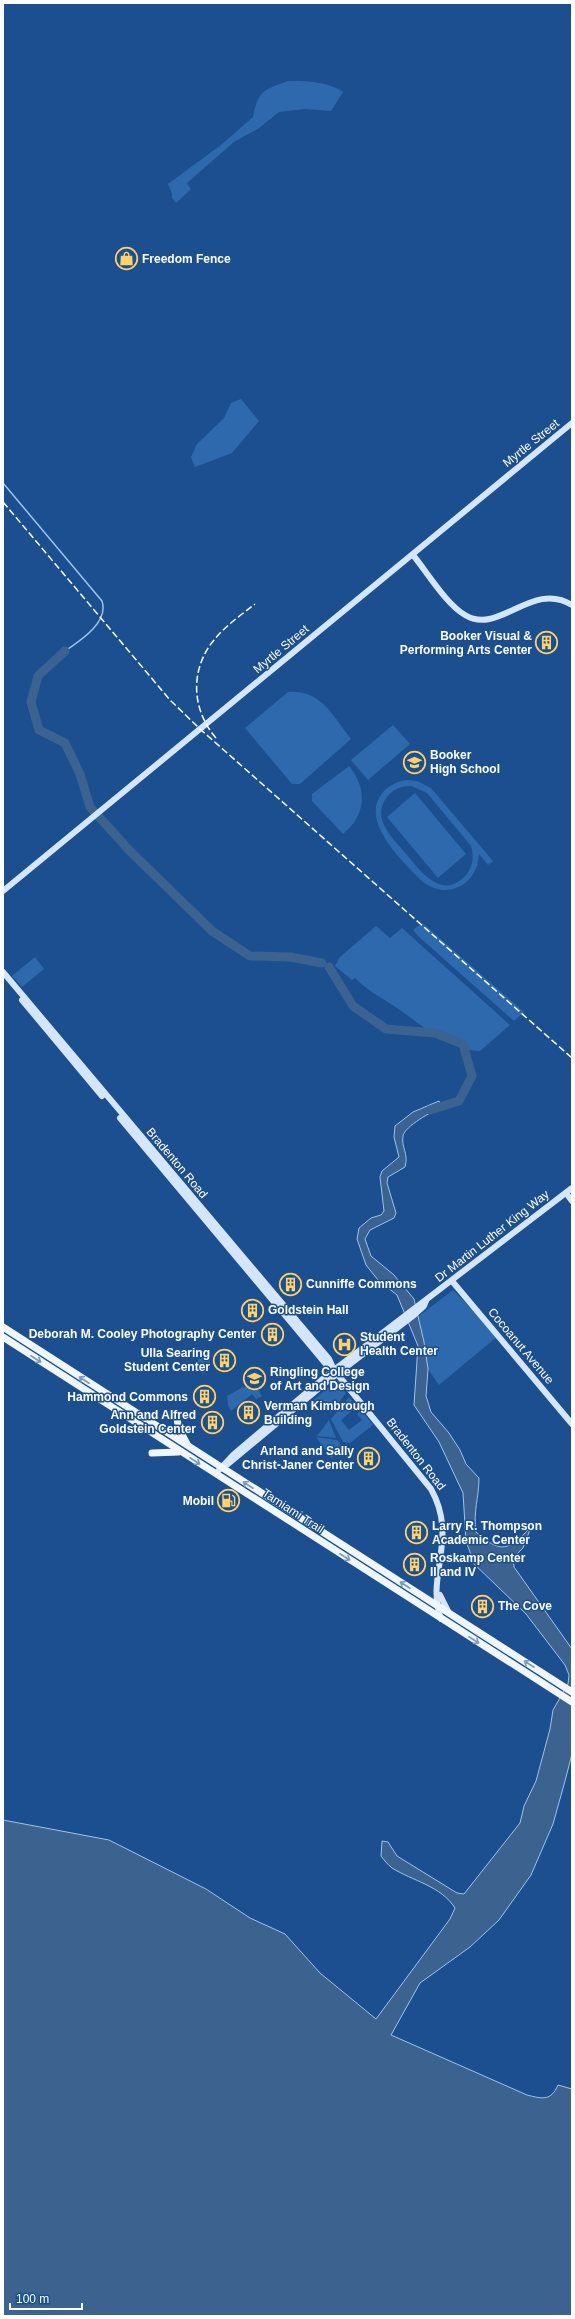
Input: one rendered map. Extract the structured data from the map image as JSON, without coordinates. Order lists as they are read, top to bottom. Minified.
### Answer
{"streets":{"main road":["Tamiami Trail"],"street":["Myrtle Street","Bradenton Road","Dr Martin Luther King Way","Cocoanut Avenue"]},"crossings":[["Bradenton Road","Dr Martin Luther King Way"],["Bradenton Road","Tamiami Trail"],["Dr Martin Luther King Way","Cocoanut Avenue"],["Dr Martin Luther King Way","Tamiami Trail"]],"places":{"shop":["Freedom Fence"],"building":["Booker Visual & Performing Arts Center","Cunniffe Commons","Goldstein Hall","Deborah M. Cooley Photography Center","Ulla Searing Student Center","Hammond Commons","Verman Kimbrough Building","Ann and Alfred Goldstein Center","Arland and Sally Christ-Janer Center","Larry R. Thompson Academic Center","Roskamp Center II and IV","The Cove"],"school or university":["Booker High School","Ringling College of Art and Design"],"hospital":["Student Health Center"],"fuel station":["Mobil"]},"scale_bar":"100 m"}
